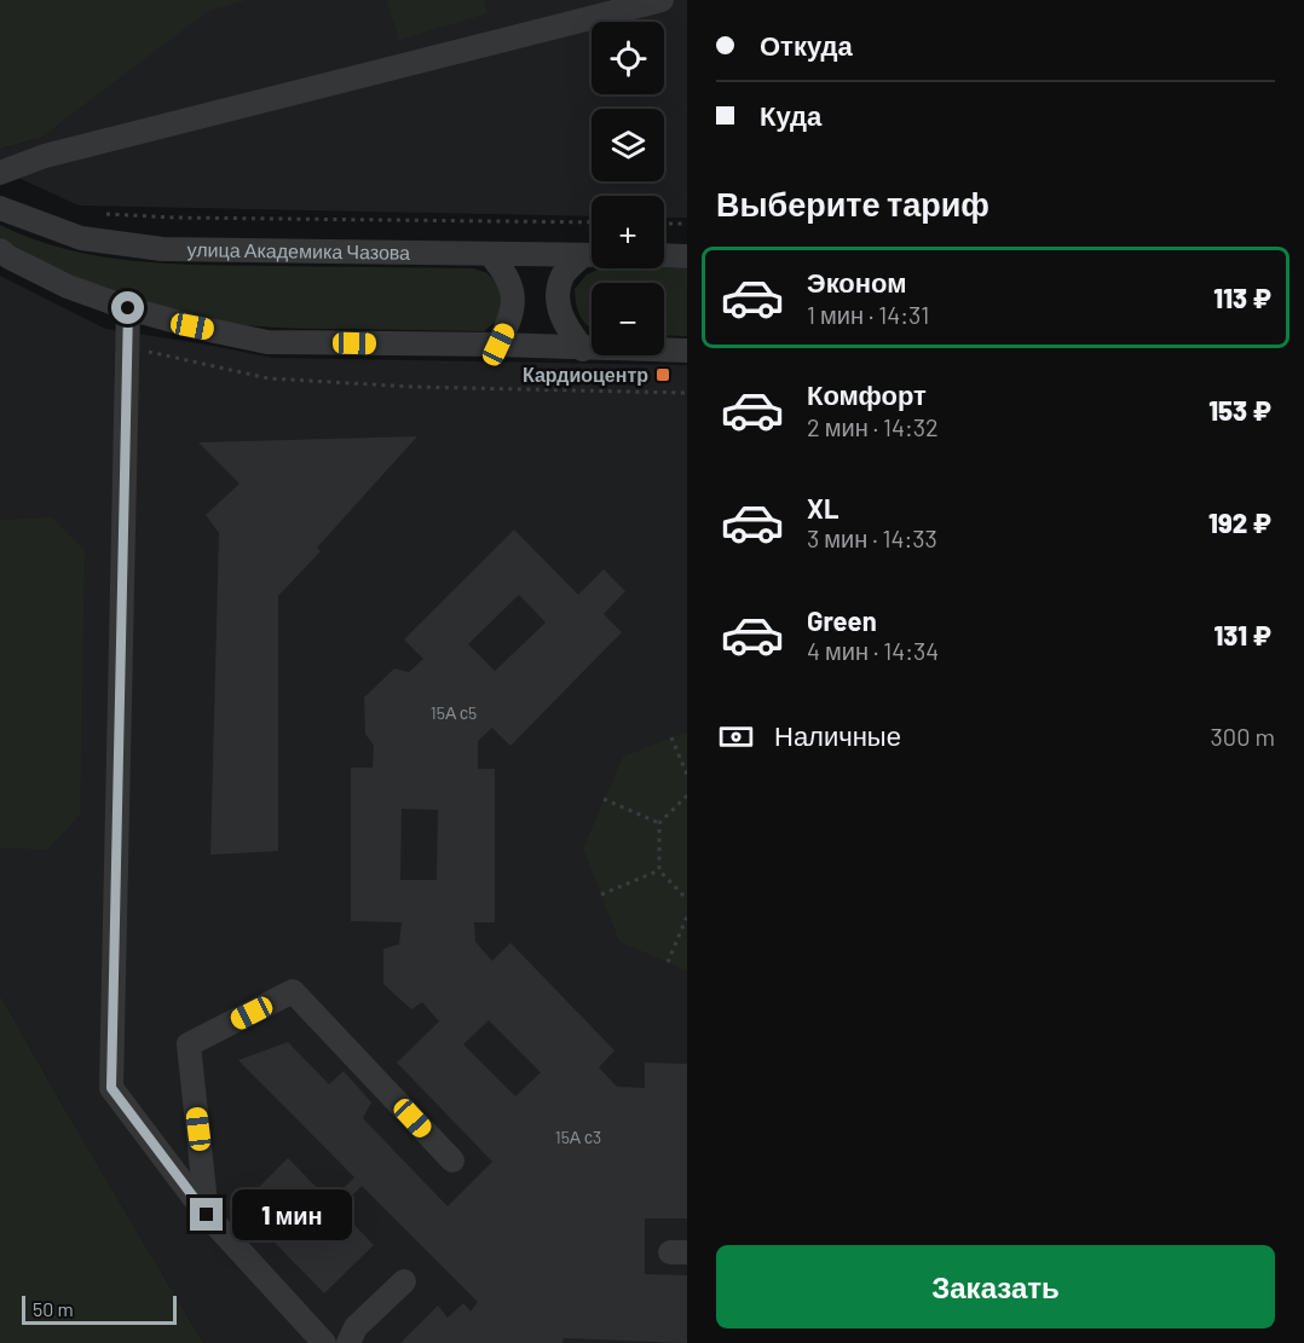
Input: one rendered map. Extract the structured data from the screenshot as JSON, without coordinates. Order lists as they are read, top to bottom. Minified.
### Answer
{"streets":{"street":["улица Академика Чазова"]},"places":{"transit":["Кардиоцентр"]},"house_numbers":["15А с5","15А с3"],"scale_bar":"50 m","page":{"banner":["Откуда","Куда"],"map_buttons":["+","−"],"heading":"Выберите тариф","list":[{"name":"Эконом","note":"1 мин · 14:31","value":"113 ₽"},{"name":"Комфорт","note":"2 мин · 14:32","value":"153 ₽"},{"name":"XL","note":"3 мин · 14:33","value":"192 ₽"},{"name":"Green","note":"4 мин · 14:34","value":"131 ₽"}],"pay":["Наличные","300 m"],"bubble":"1 мин","buttons":"Заказать","scale":"50 m"}}
